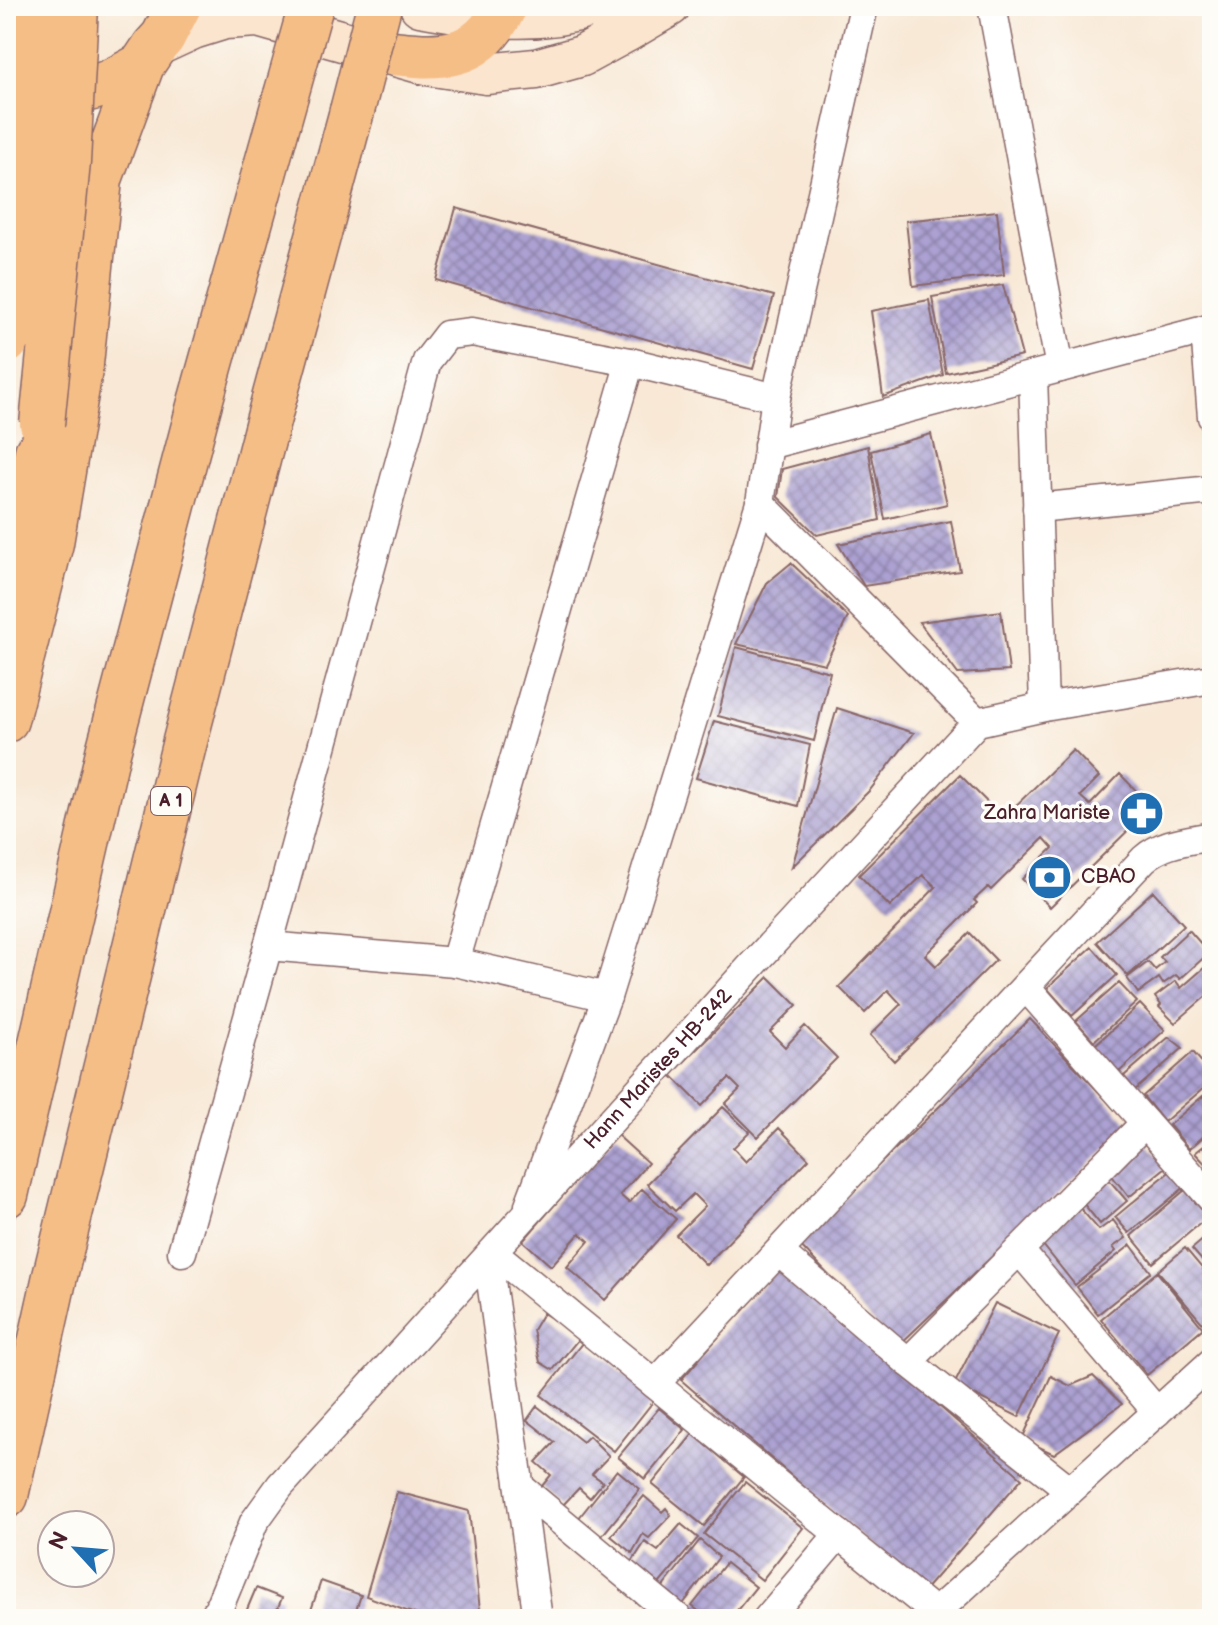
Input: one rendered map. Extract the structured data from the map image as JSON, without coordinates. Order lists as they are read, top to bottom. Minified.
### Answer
{"streets":{"highway":["A 1"],"street":["Hann Maristes HB-242"]},"places":{"pharmacy":["Zahra Mariste"],"bank":["CBAO"]},"north":"top left"}
